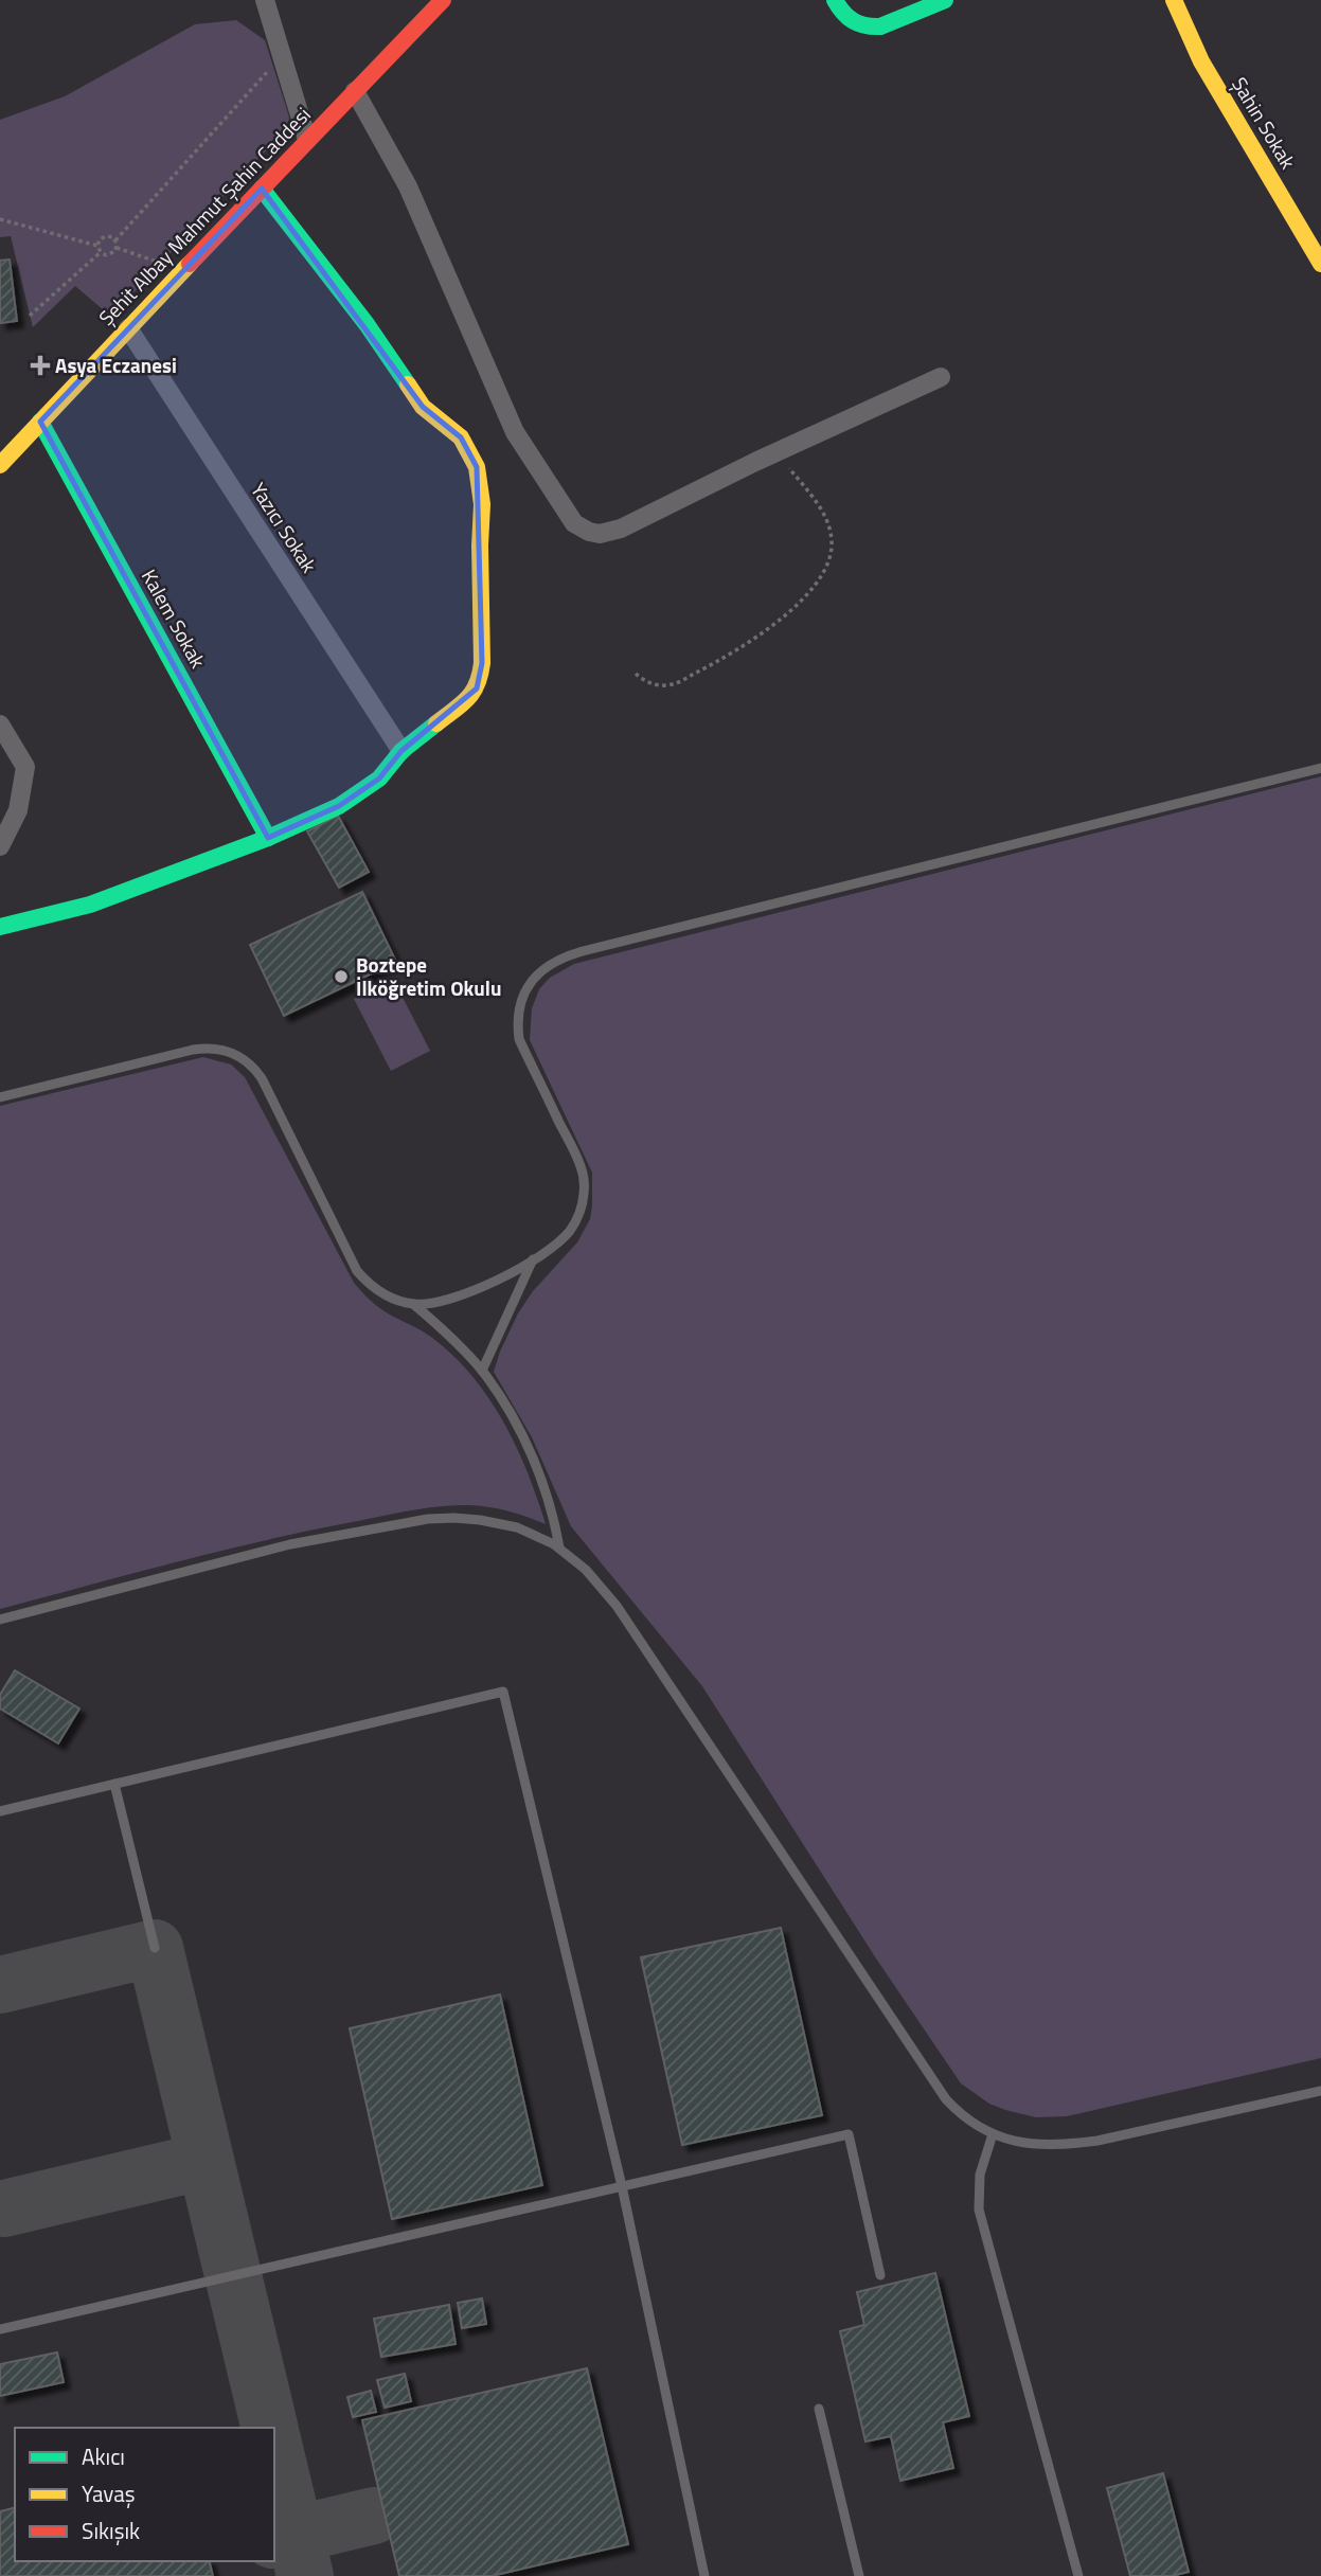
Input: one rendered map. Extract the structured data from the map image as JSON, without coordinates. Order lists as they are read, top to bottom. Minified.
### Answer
{"streets":{"street":["Şahin Sokak","Şehit Albay Mahmut Şahin Caddesi","Yazıcı Sokak","Kalem Sokak"]},"crossings":[["Şehit Albay Mahmut Şahin Caddesi","Yazıcı Sokak"],["Şehit Albay Mahmut Şahin Caddesi","Kalem Sokak"]],"places":{"health":["Asya Eczanesi"],"other":["Boztepe İlköğretim Okulu"]},"legend":["Akıcı","Yavaş","Sıkışık"]}
